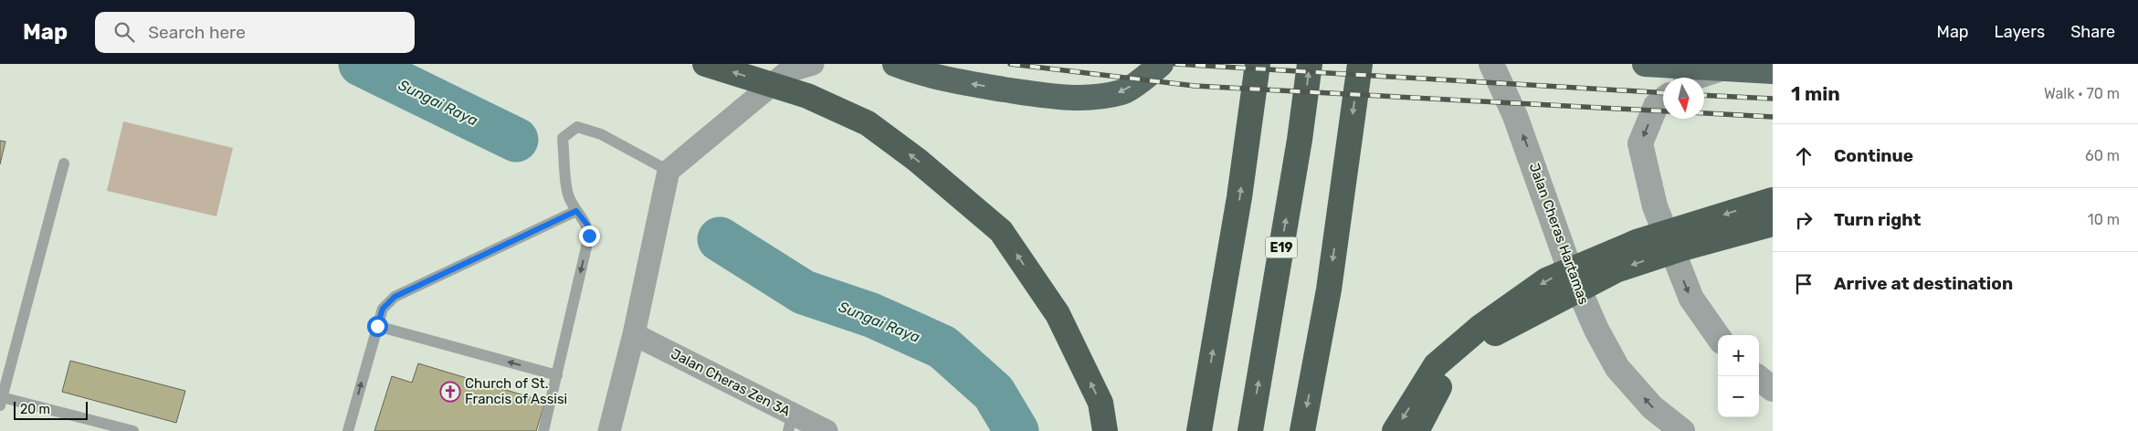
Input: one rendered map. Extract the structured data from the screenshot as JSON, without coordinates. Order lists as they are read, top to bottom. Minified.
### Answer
{"streets":{"highway":["E19"],"street":["Jalan Cheras Hartamas","Jalan Cheras Zen 3A"]},"water":["Sungai Raya"],"places":{"church":["Church of St. Francis of Assisi"]},"scale_bar":"20 m","north":"bottom","page":{"header":"Map","search":"Search here","nav":["Map","Layers","Share"],"heading":["1 min","Walk · 70 m"],"list":[["Continue","60 m"],["Turn right","10 m"],"Arrive at destination"],"map_buttons":["+","−"],"scale":"20 m"}}
